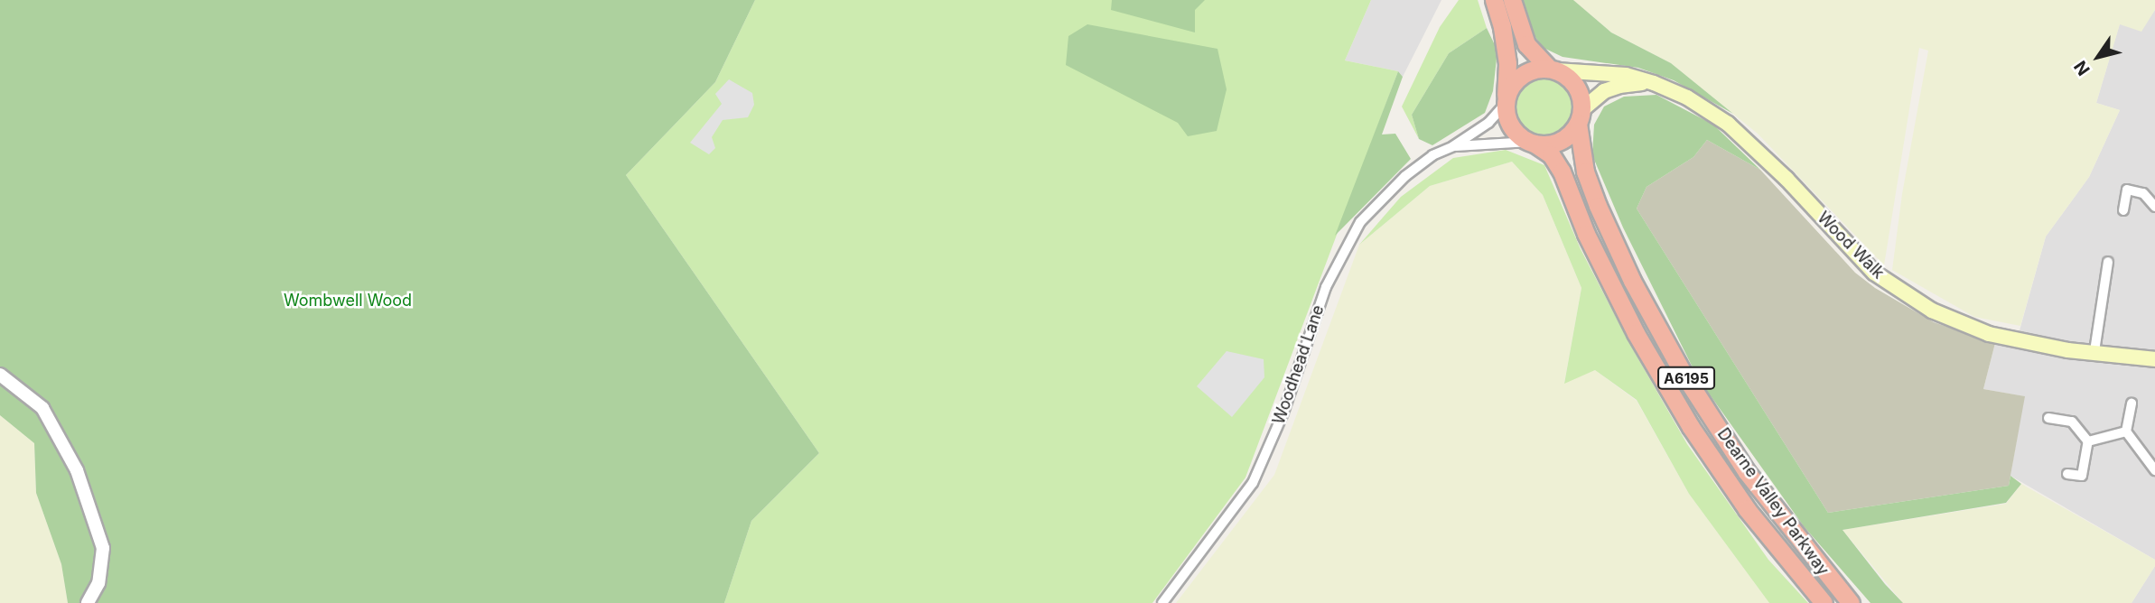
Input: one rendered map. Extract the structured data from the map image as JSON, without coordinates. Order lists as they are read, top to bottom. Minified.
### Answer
{"streets":{"highway":["A6195","Dearne Valley Parkway"],"main road":["Wood Walk"],"street":["Woodhead Lane"]},"crossings":[["Wood Walk","Woodhead Lane"],["Wood Walk","A6195"],["Wood Walk","Dearne Valley Parkway"],["Woodhead Lane","A6195"],["Woodhead Lane","Dearne Valley Parkway"],["A6195","Dearne Valley Parkway"]],"parks":["Wombwell Wood"],"north":"bottom left"}
